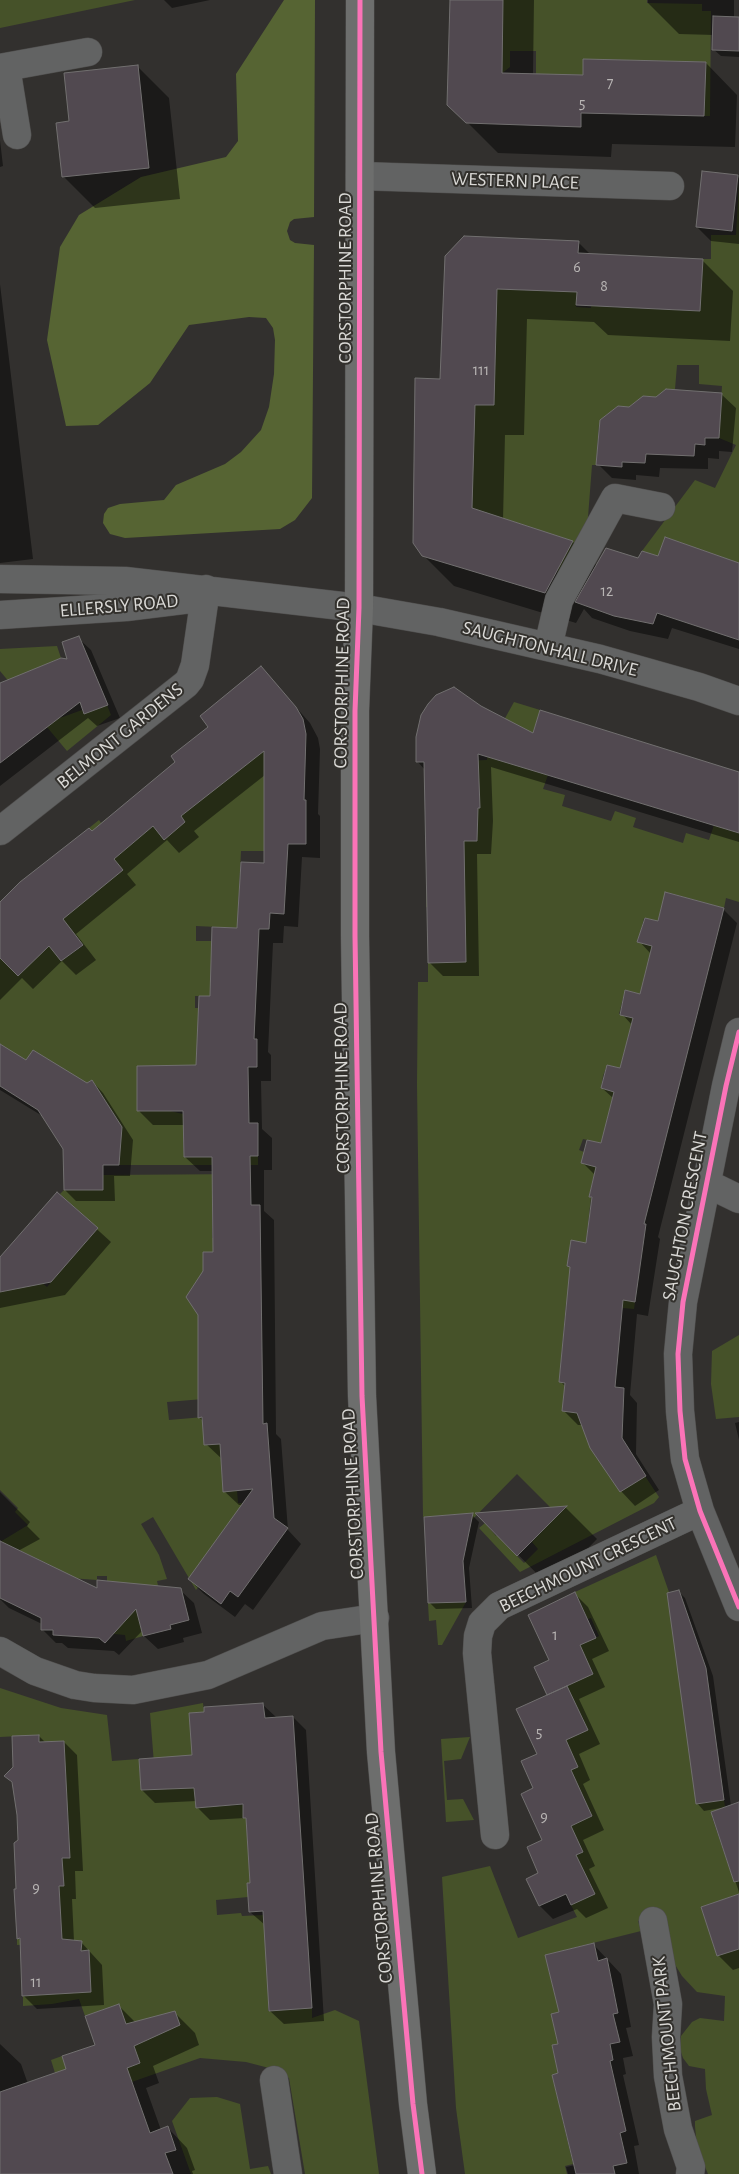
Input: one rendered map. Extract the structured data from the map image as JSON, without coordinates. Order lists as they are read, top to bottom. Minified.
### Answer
{"streets":{"main road":["CORSTORPHINE ROAD"],"street":["WESTERN PLACE","ELLERSLY ROAD","SAUGHTONHALL DRIVE","BELMONT GARDENS","SAUGHTON CRESCENT","BEECHMOUNT CRESCENT","BEECHMOUNT PARK"]},"crossings":[["WESTERN PLACE","CORSTORPHINE ROAD"],["CORSTORPHINE ROAD","ELLERSLY ROAD"],["CORSTORPHINE ROAD","SAUGHTONHALL DRIVE"],["ELLERSLY ROAD","SAUGHTONHALL DRIVE"],["ELLERSLY ROAD","BELMONT GARDENS"],["SAUGHTON CRESCENT","BEECHMOUNT CRESCENT"]],"house_numbers":["7","5","6","8","111","12","1","5","9","9","11"]}
